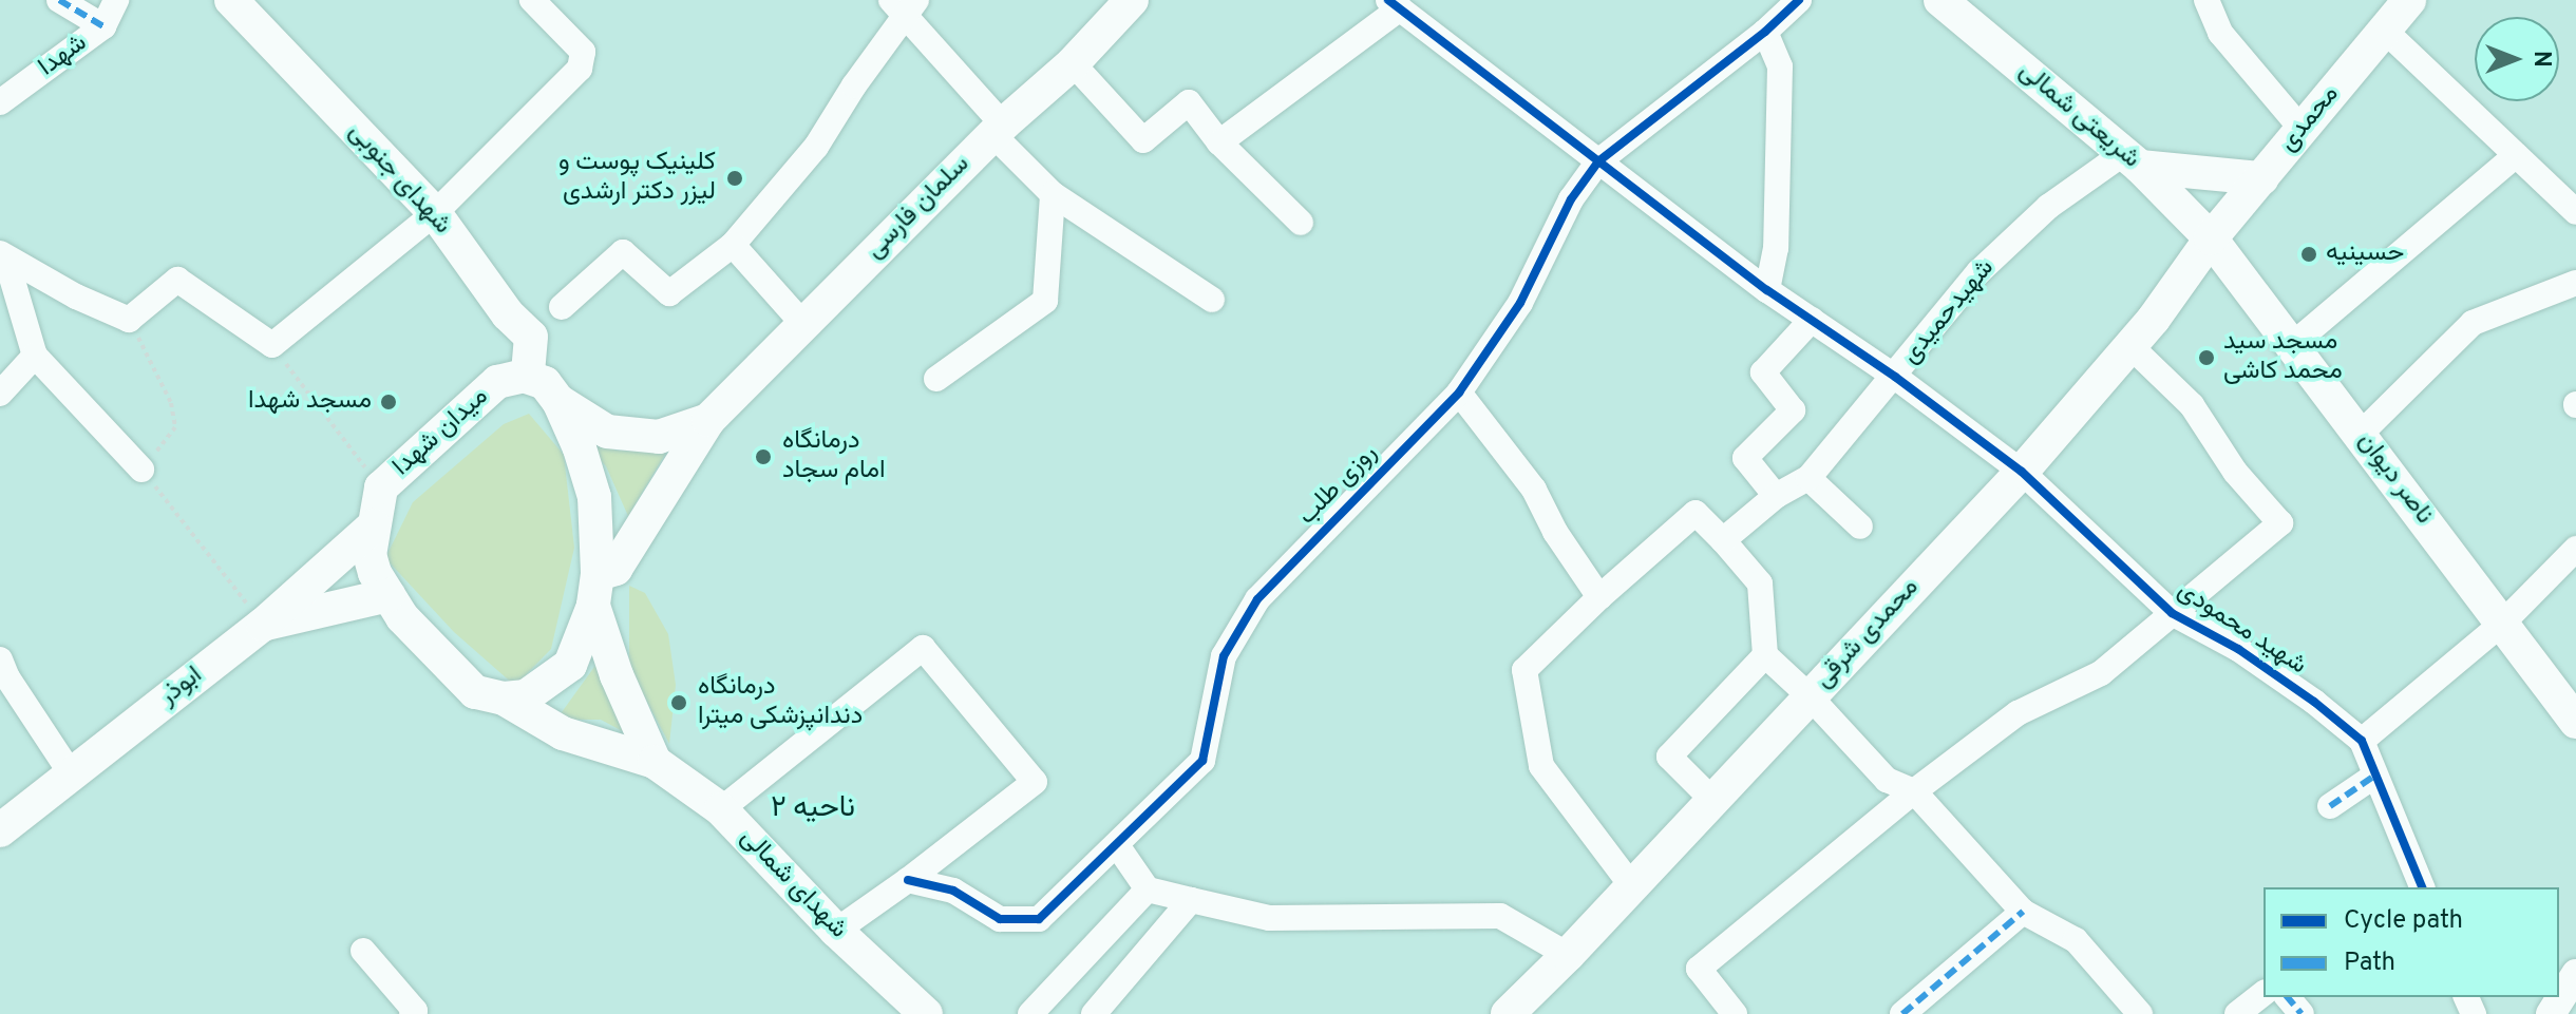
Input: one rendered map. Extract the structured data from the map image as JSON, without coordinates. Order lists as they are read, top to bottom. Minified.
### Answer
{"streets":{"main road":["شریعتی شمالی","محمدی","شهدای جنوبی","سلمان فارسی","میدان شهدا","ناصر دیوان","محمدی شرقی","ابوذر","شهدای شمالی"],"street":["شهدا","شهیدحمیدی","روزی طلب","شهید محمودی"]},"crossings":[["شریعتی شمالی","محمدی"],["شریعتی شمالی","شهیدحمیدی"],["شریعتی شمالی","ناصر دیوان"],["شریعتی شمالی","محمدی شرقی"],["محمدی","ناصر دیوان"],["محمدی","محمدی شرقی"],["شهدای جنوبی","سلمان فارسی"],["شهدای جنوبی","میدان شهدا"],["شهدای جنوبی","ابوذر"],["سلمان فارسی","میدان شهدا"],["سلمان فارسی","ابوذر"],["شهیدحمیدی","شهید محمودی"],["میدان شهدا","ابوذر"],["میدان شهدا","شهدای شمالی"],["ناصر دیوان","محمدی شرقی"],["روزی طلب","شهید محمودی"],["شهید محمودی","محمدی شرقی"]],"districts":["ناحیه ۲"],"places":["کلینیک پوست و لیزر دکتر ارشدی","حسینیه","مسجد سید محمد کاشی","مسجد شهدا","درمانگاه امام سجاد","درمانگاه دندانپزشکی میترا"],"legend":["Cycle path","Path"],"north":"right"}
